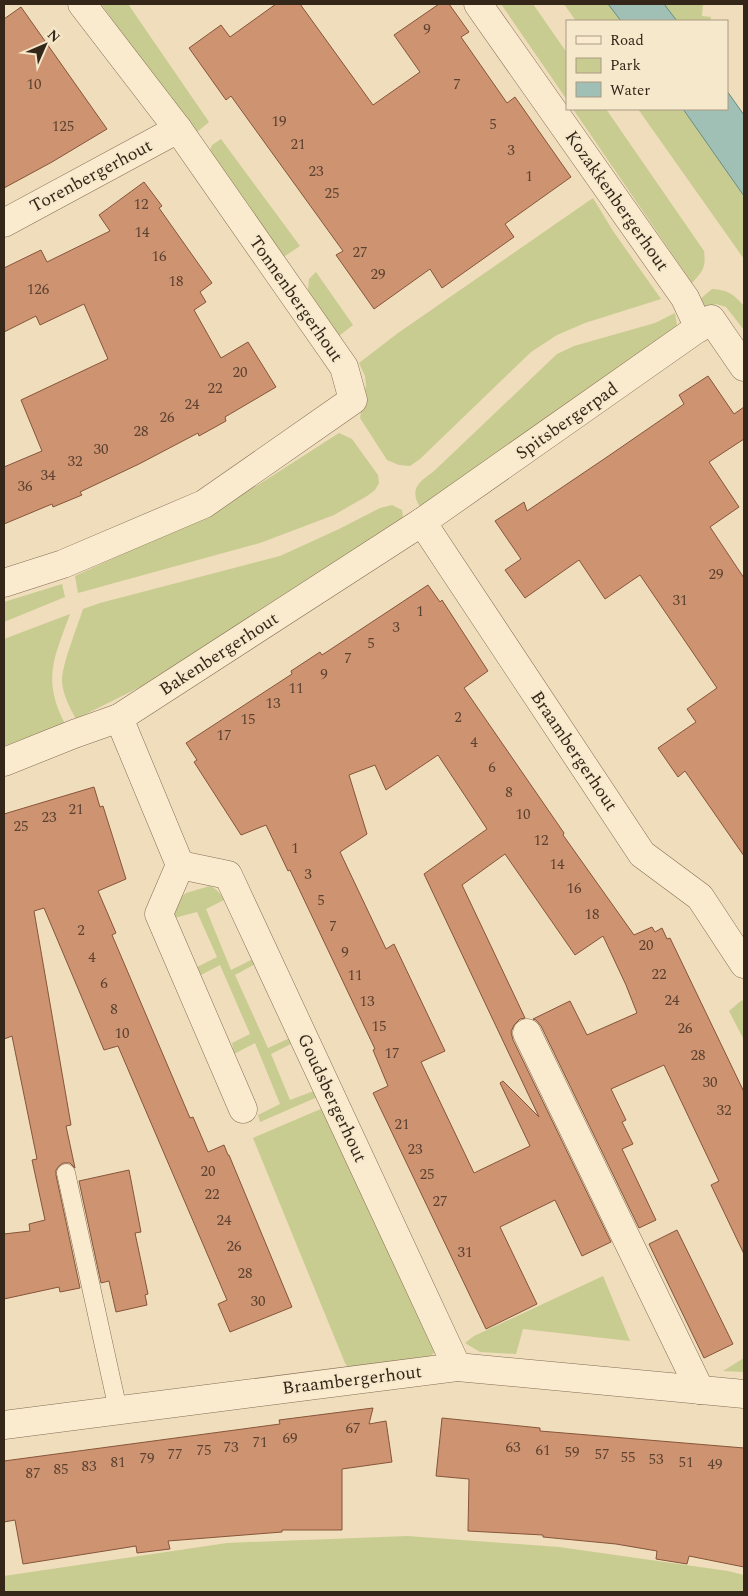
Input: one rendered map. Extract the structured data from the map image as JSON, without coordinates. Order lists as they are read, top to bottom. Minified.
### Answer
{"streets":{"street":["Torenbergerhout","Kozakkenbergerhout","Tonnenbergerhout","Spitsbergerpad","Bakenbergerhout","Braambergerhout","Goudsbergerhout"]},"crossings":[["Torenbergerhout","Tonnenbergerhout"],["Kozakkenbergerhout","Spitsbergerpad"],["Spitsbergerpad","Bakenbergerhout"],["Spitsbergerpad","Braambergerhout"],["Bakenbergerhout","Braambergerhout"],["Braambergerhout","Goudsbergerhout"]],"house_numbers":["9","10","7","19","5","125","21","3","23","1","25","12","14","27","16","29","18","126","20","22","24","26","28","30","32","34","36","29","31","1","3","5","7","9","11","13","2","15","17","4","6","8","21","10","23","25","12","1","14","3","16","5","18","7","2","20","9","4","22","11","6","24","13","8","15","26","10","17","28","30","32","21","23","20","25","22","27","24","26","31","28","30","67","69","71","73","63","75","61","59","77","57","55","79","53","81","51","49","83","85","87"],"legend":["Road","Park","Water"],"north":"top right"}
